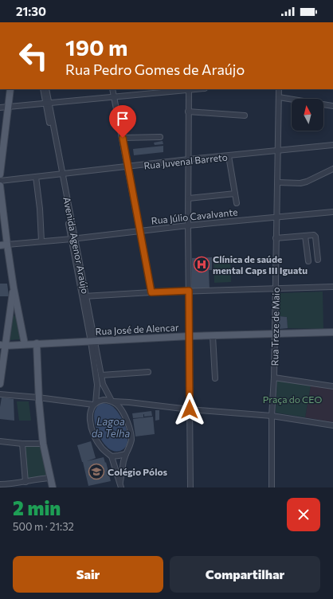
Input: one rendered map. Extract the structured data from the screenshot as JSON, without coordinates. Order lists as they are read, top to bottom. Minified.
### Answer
{"streets":{"main road":["Rua José de Alencar"],"street":["Rua Juvenal Barreto","Rua Júlio Cavalvante","Avenida Agenor Araújo","Rua Treze de Maio"]},"crossings":[["Rua Juvenal Barreto","Avenida Agenor Araújo"],["Rua Juvenal Barreto","Rua Treze de Maio"],["Rua Júlio Cavalvante","Avenida Agenor Araújo"],["Rua Júlio Cavalvante","Rua Treze de Maio"],["Avenida Agenor Araújo","Rua José de Alencar"],["Rua Treze de Maio","Rua José de Alencar"]],"water":["Lagoa da Telha"],"parks":["Praça do CEO"],"places":{"hospital":["Clínica de saúde mental Caps III Iguatu"],"school or university":["Colégio Pólos"]},"north":"top","page":{"status":"21:30","turn":["190 m","Rua Pedro Gomes de Araújo"],"heading":["2 min","500 m · 21:32"],"buttons":["Sair","Compartilhar"]}}
